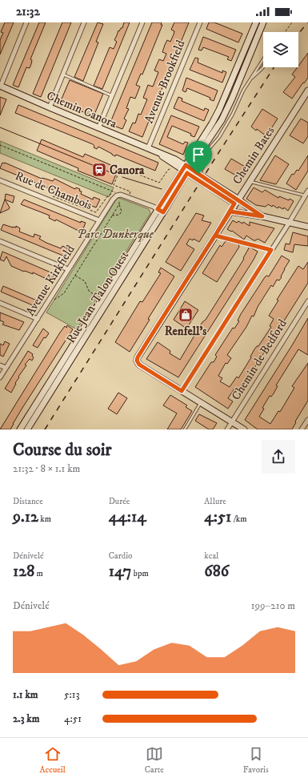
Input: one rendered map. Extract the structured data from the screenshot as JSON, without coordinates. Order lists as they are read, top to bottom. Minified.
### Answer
{"streets":{"main road":["Chemin Canora","Chemin Bates","Rue Jean-Talon Ouest"],"street":["Avenue Brookfield","Rue de Chambois","Avenue Kirkfield","Chemin de Bedford"]},"crossings":[["Avenue Brookfield","Chemin Canora"],["Chemin Canora","Rue Jean-Talon Ouest"],["Rue de Chambois","Avenue Kirkfield"]],"parks":["Parc Dunkerque"],"places":{"station":["Canora"],"shop":["Renfell's"]},"page":{"status":"21:32","heading":["Course du soir","21:32 · 8 × 1.1 km"],"stats":[["Distance","9.12 km"],["Durée","44:14"],["Allure","4:51 /km"],["Dénivelé","128 m"],["Cardio","147 bpm"],["kcal","686"]],"chart":["Dénivelé","199–210 m"],"list":[{"name":"1.1 km","note":"5:13"},{"name":"2.3 km","note":"4:51"}],"tabs":["Accueil","Carte","Favoris"]}}
